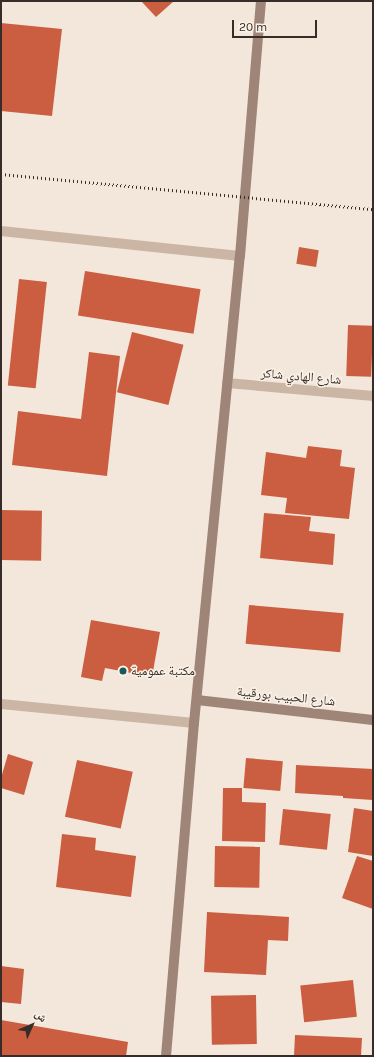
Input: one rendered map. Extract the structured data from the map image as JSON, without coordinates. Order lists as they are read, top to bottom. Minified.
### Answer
{"streets":{"street":["شارع الهادي شاكر","شارع الحبيب بورقيبة"]},"places":["مكتبة عمومية"],"scale_bar":"20 m","north":"top right"}
